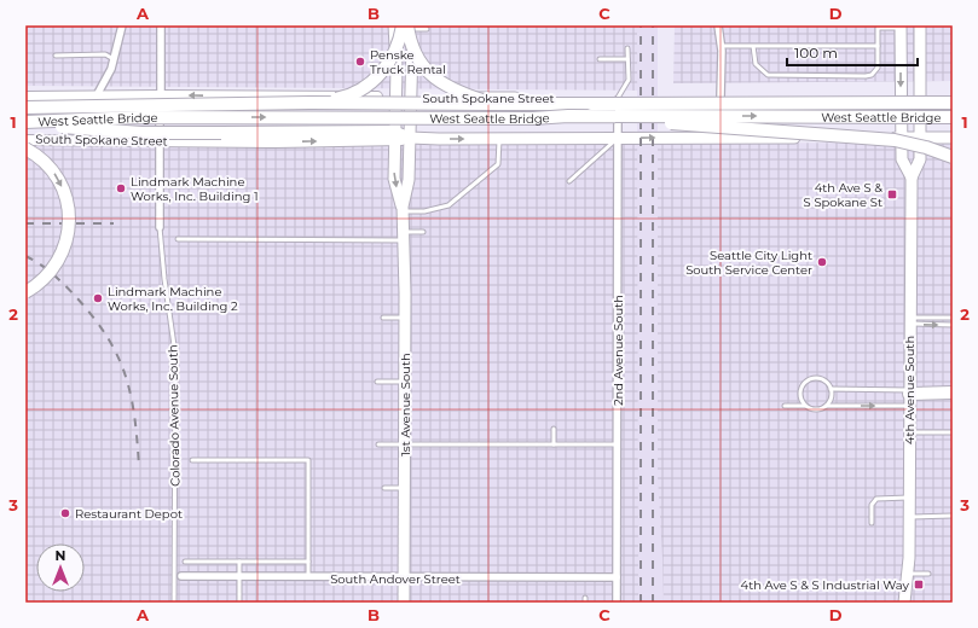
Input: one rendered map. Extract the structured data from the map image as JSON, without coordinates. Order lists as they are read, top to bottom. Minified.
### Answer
{"streets":{"highway":["West Seattle Bridge"],"main road":["South Spokane Street","4th Avenue South","1st Avenue South"],"street":["2nd Avenue South","Colorado Avenue South","South Andover Street"]},"crossings":[["South Spokane Street","West Seattle Bridge"],["South Spokane Street","2nd Avenue South"],["South Spokane Street","4th Avenue South"],["South Spokane Street","1st Avenue South"],["South Spokane Street","Colorado Avenue South"],["2nd Avenue South","South Andover Street"],["1st Avenue South","South Andover Street"],["Colorado Avenue South","South Andover Street"]],"places":{"other":["Penske Truck Rental","Lindmark Machine Works, Inc. Building 1","Seattle City Light South Service Center","Lindmark Machine Works, Inc. Building 2","Restaurant Depot"],"transit":["4th Ave S & S Spokane St","4th Ave S & S Industrial Way"]},"scale_bar":"100 m","north":"top","grid":{"columns":["A","B","C","D"],"rows":["1","2","3"]}}
